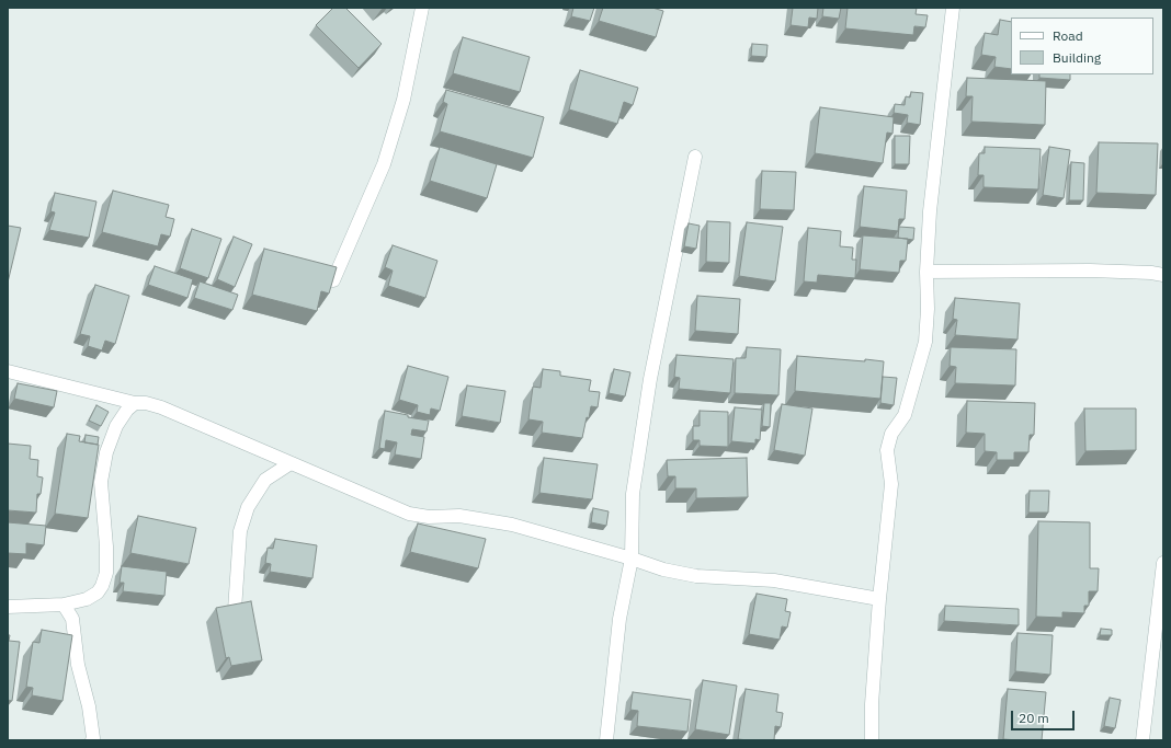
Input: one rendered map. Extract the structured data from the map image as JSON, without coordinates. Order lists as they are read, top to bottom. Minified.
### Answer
{"legend":["Road","Building"],"scale_bar":"20 m"}
